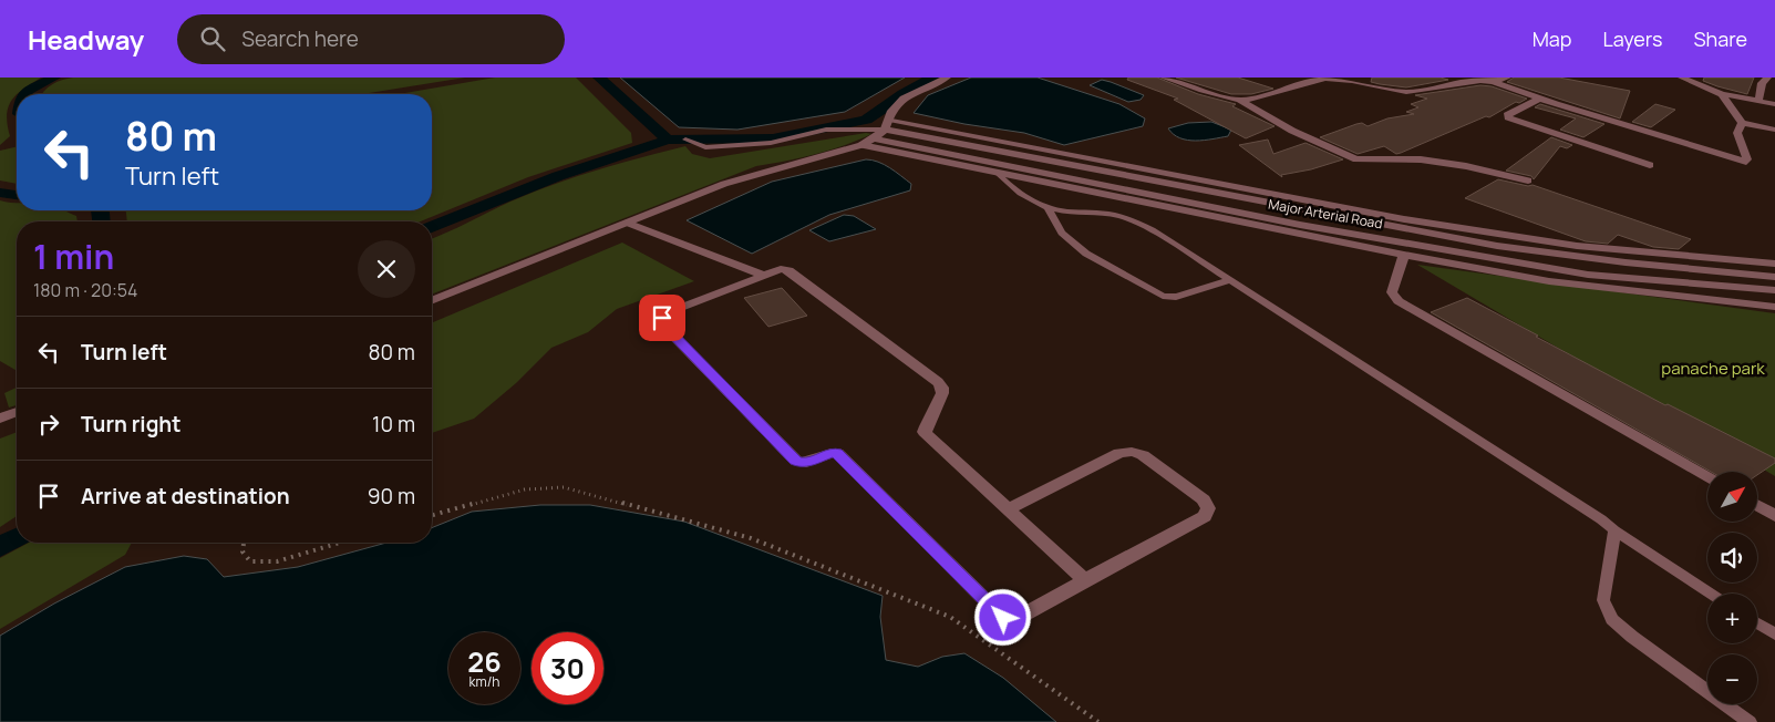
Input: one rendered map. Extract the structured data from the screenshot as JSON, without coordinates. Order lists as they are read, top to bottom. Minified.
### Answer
{"streets":{"street":["Major Arterial Road"]},"parks":["panache park"],"north":"top right","page":{"header":"Headway","search":"Search here","nav":["Map","Layers","Share"],"turn":["80 m","Turn left"],"heading":["1 min","180 m · 20:54"],"list":[{"name":"Turn left","value":"80 m"},{"name":"Turn right","value":"10 m"},{"name":"Arrive at destination","value":"90 m"}],"map_buttons":["+","−"],"speed":"26 km/h","limit":"30"}}
